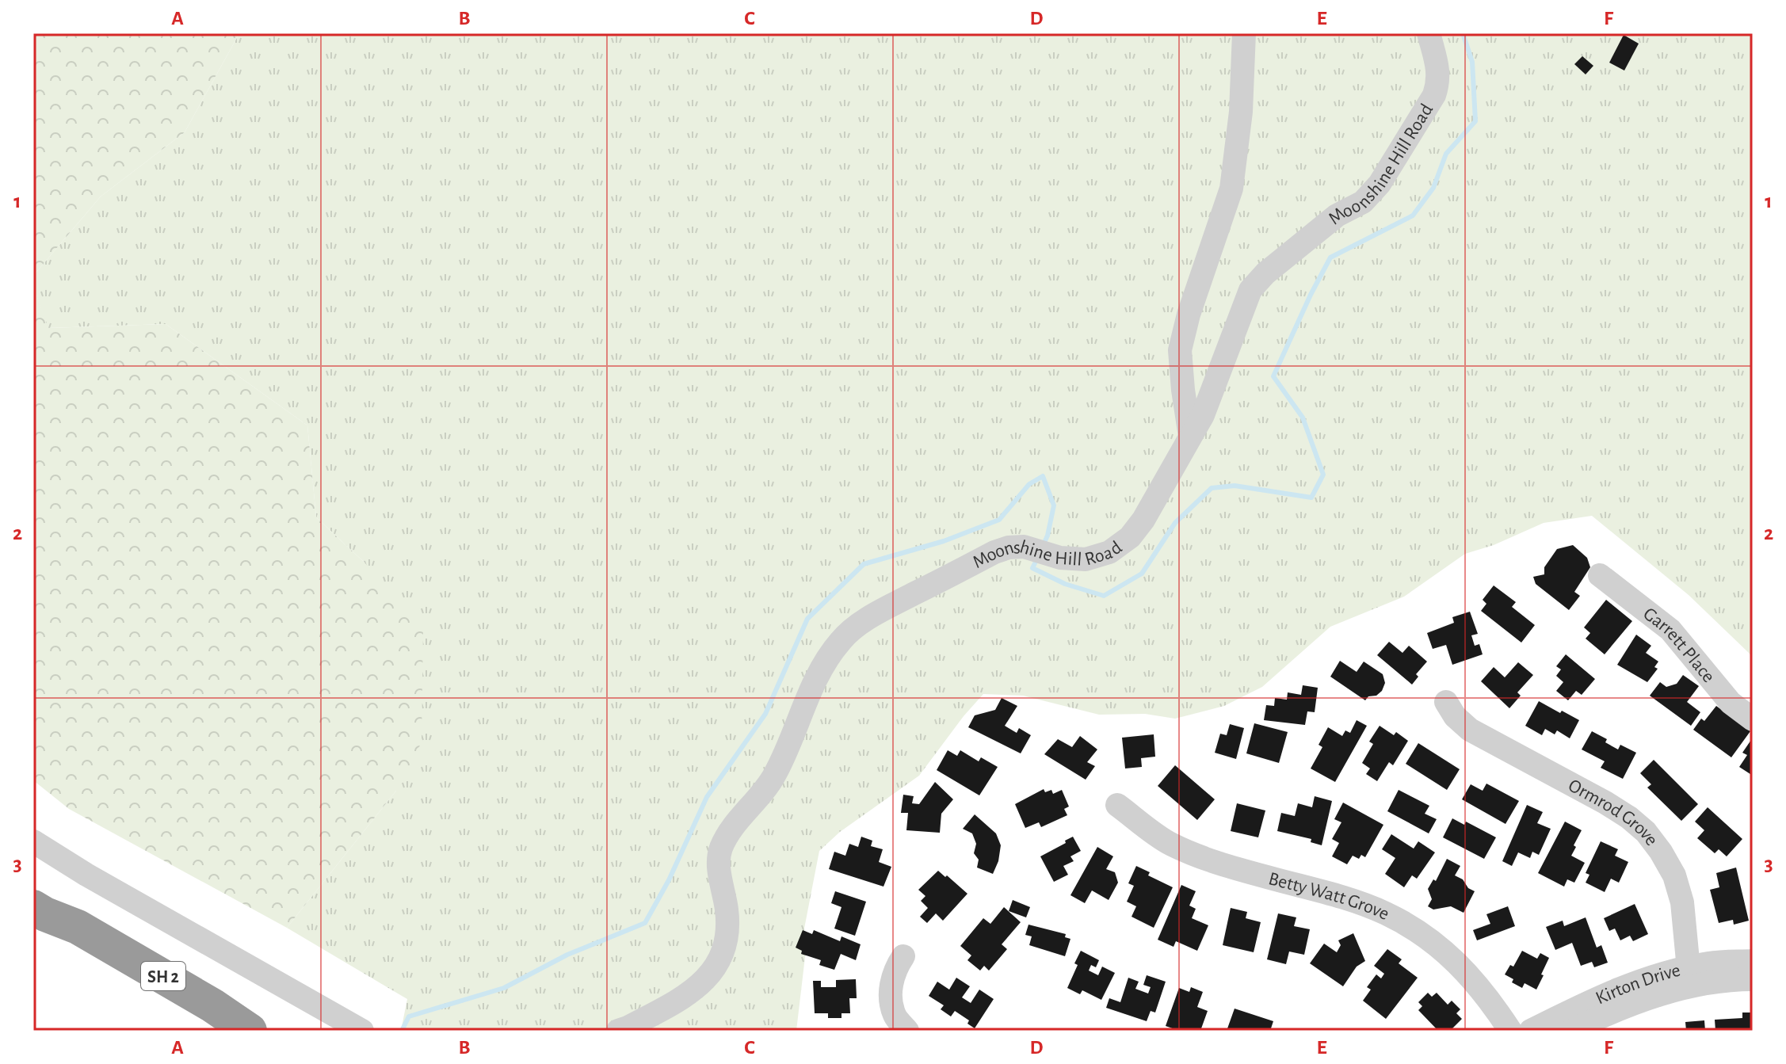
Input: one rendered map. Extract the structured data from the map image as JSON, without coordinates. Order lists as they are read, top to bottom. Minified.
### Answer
{"streets":{"highway":["SH 2"],"street":["Moonshine Hill Road","Garrett Place","Ormrod Grove","Betty Watt Grove","Kirton Drive"]},"crossings":[["Ormrod Grove","Kirton Drive"]],"grid":{"columns":["A","B","C","D","E","F"],"rows":["1","2","3"]}}
